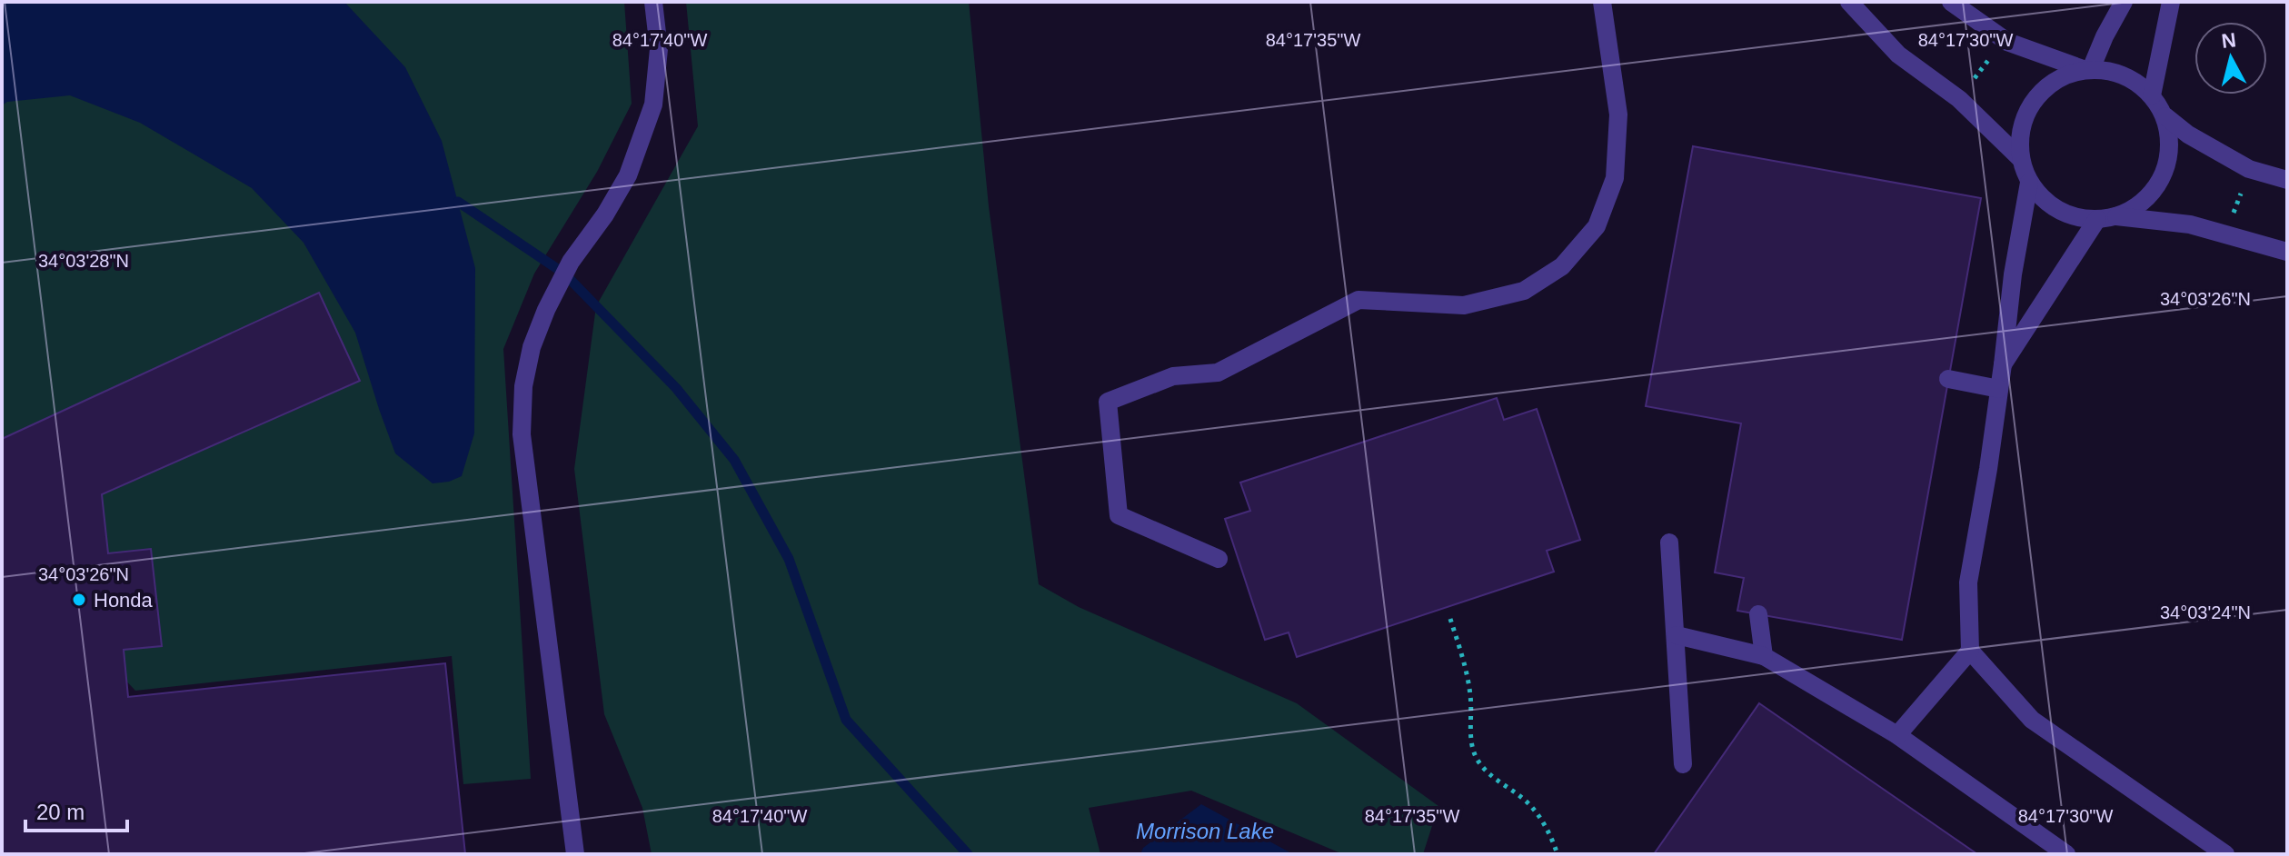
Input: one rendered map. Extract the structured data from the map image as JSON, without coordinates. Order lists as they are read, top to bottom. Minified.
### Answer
{"water":["Morrison Lake"],"places":["Honda"],"scale_bar":"20 m","north":"top","coordinates":["84°17'40\"W","84°17'35\"W","84°17'30\"W","34°03'28\"N","34°03'26\"N","34°03'24\"N"]}
